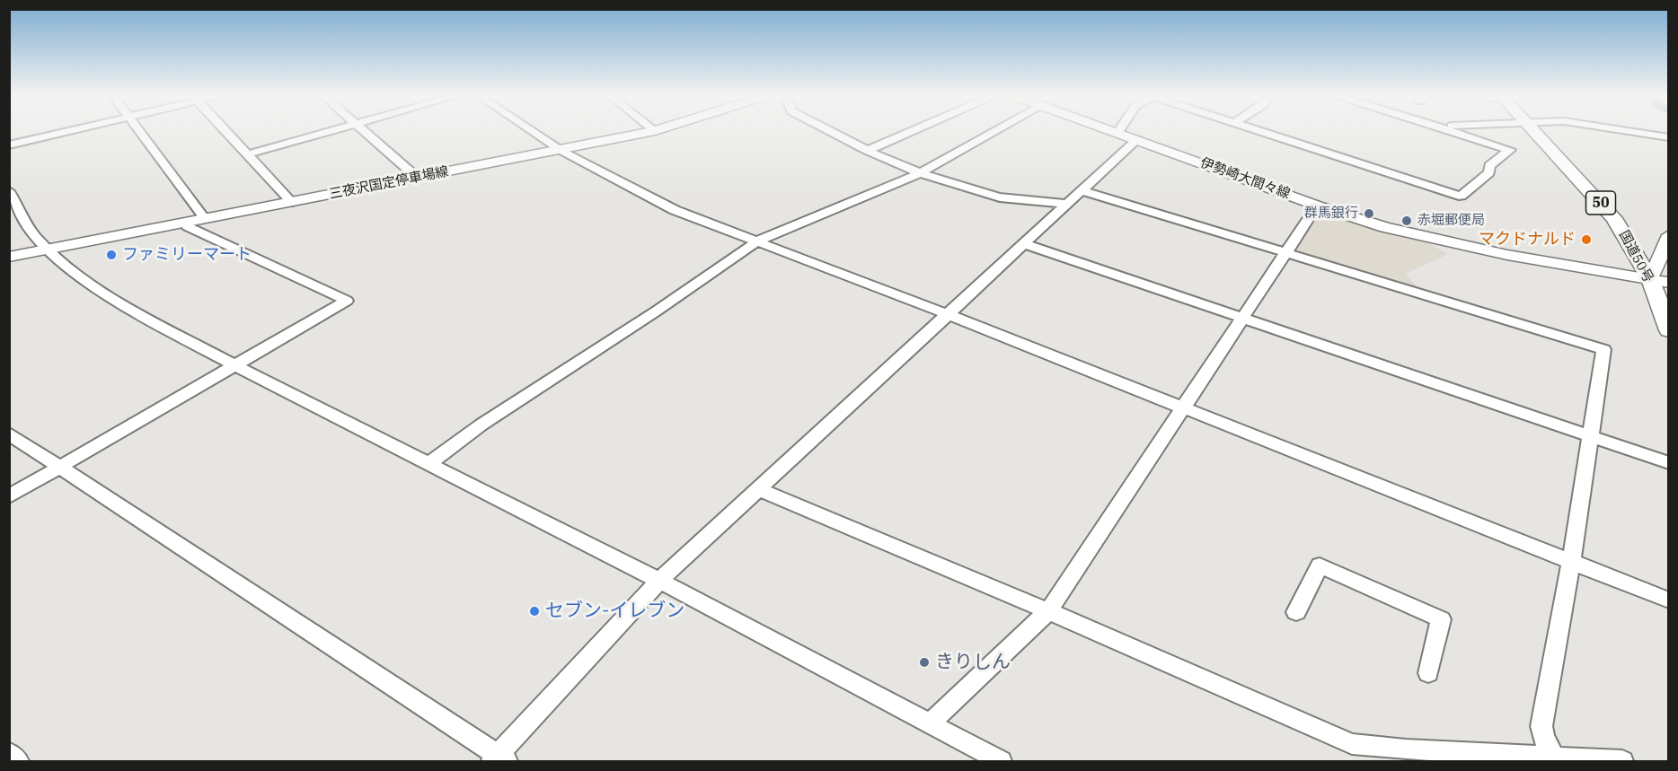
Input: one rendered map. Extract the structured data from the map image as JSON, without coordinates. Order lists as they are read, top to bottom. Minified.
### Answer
{"streets":{"highway":["50","国道50号"],"main road":["伊勢崎大間々線","三夜沢国定停車場線"]},"crossings":[["伊勢崎大間々線","国道50号"]],"places":["群馬銀行","赤堀郵便局","マクドナルド","ファミリーマート","セブン-イレブン","きりしん"]}
